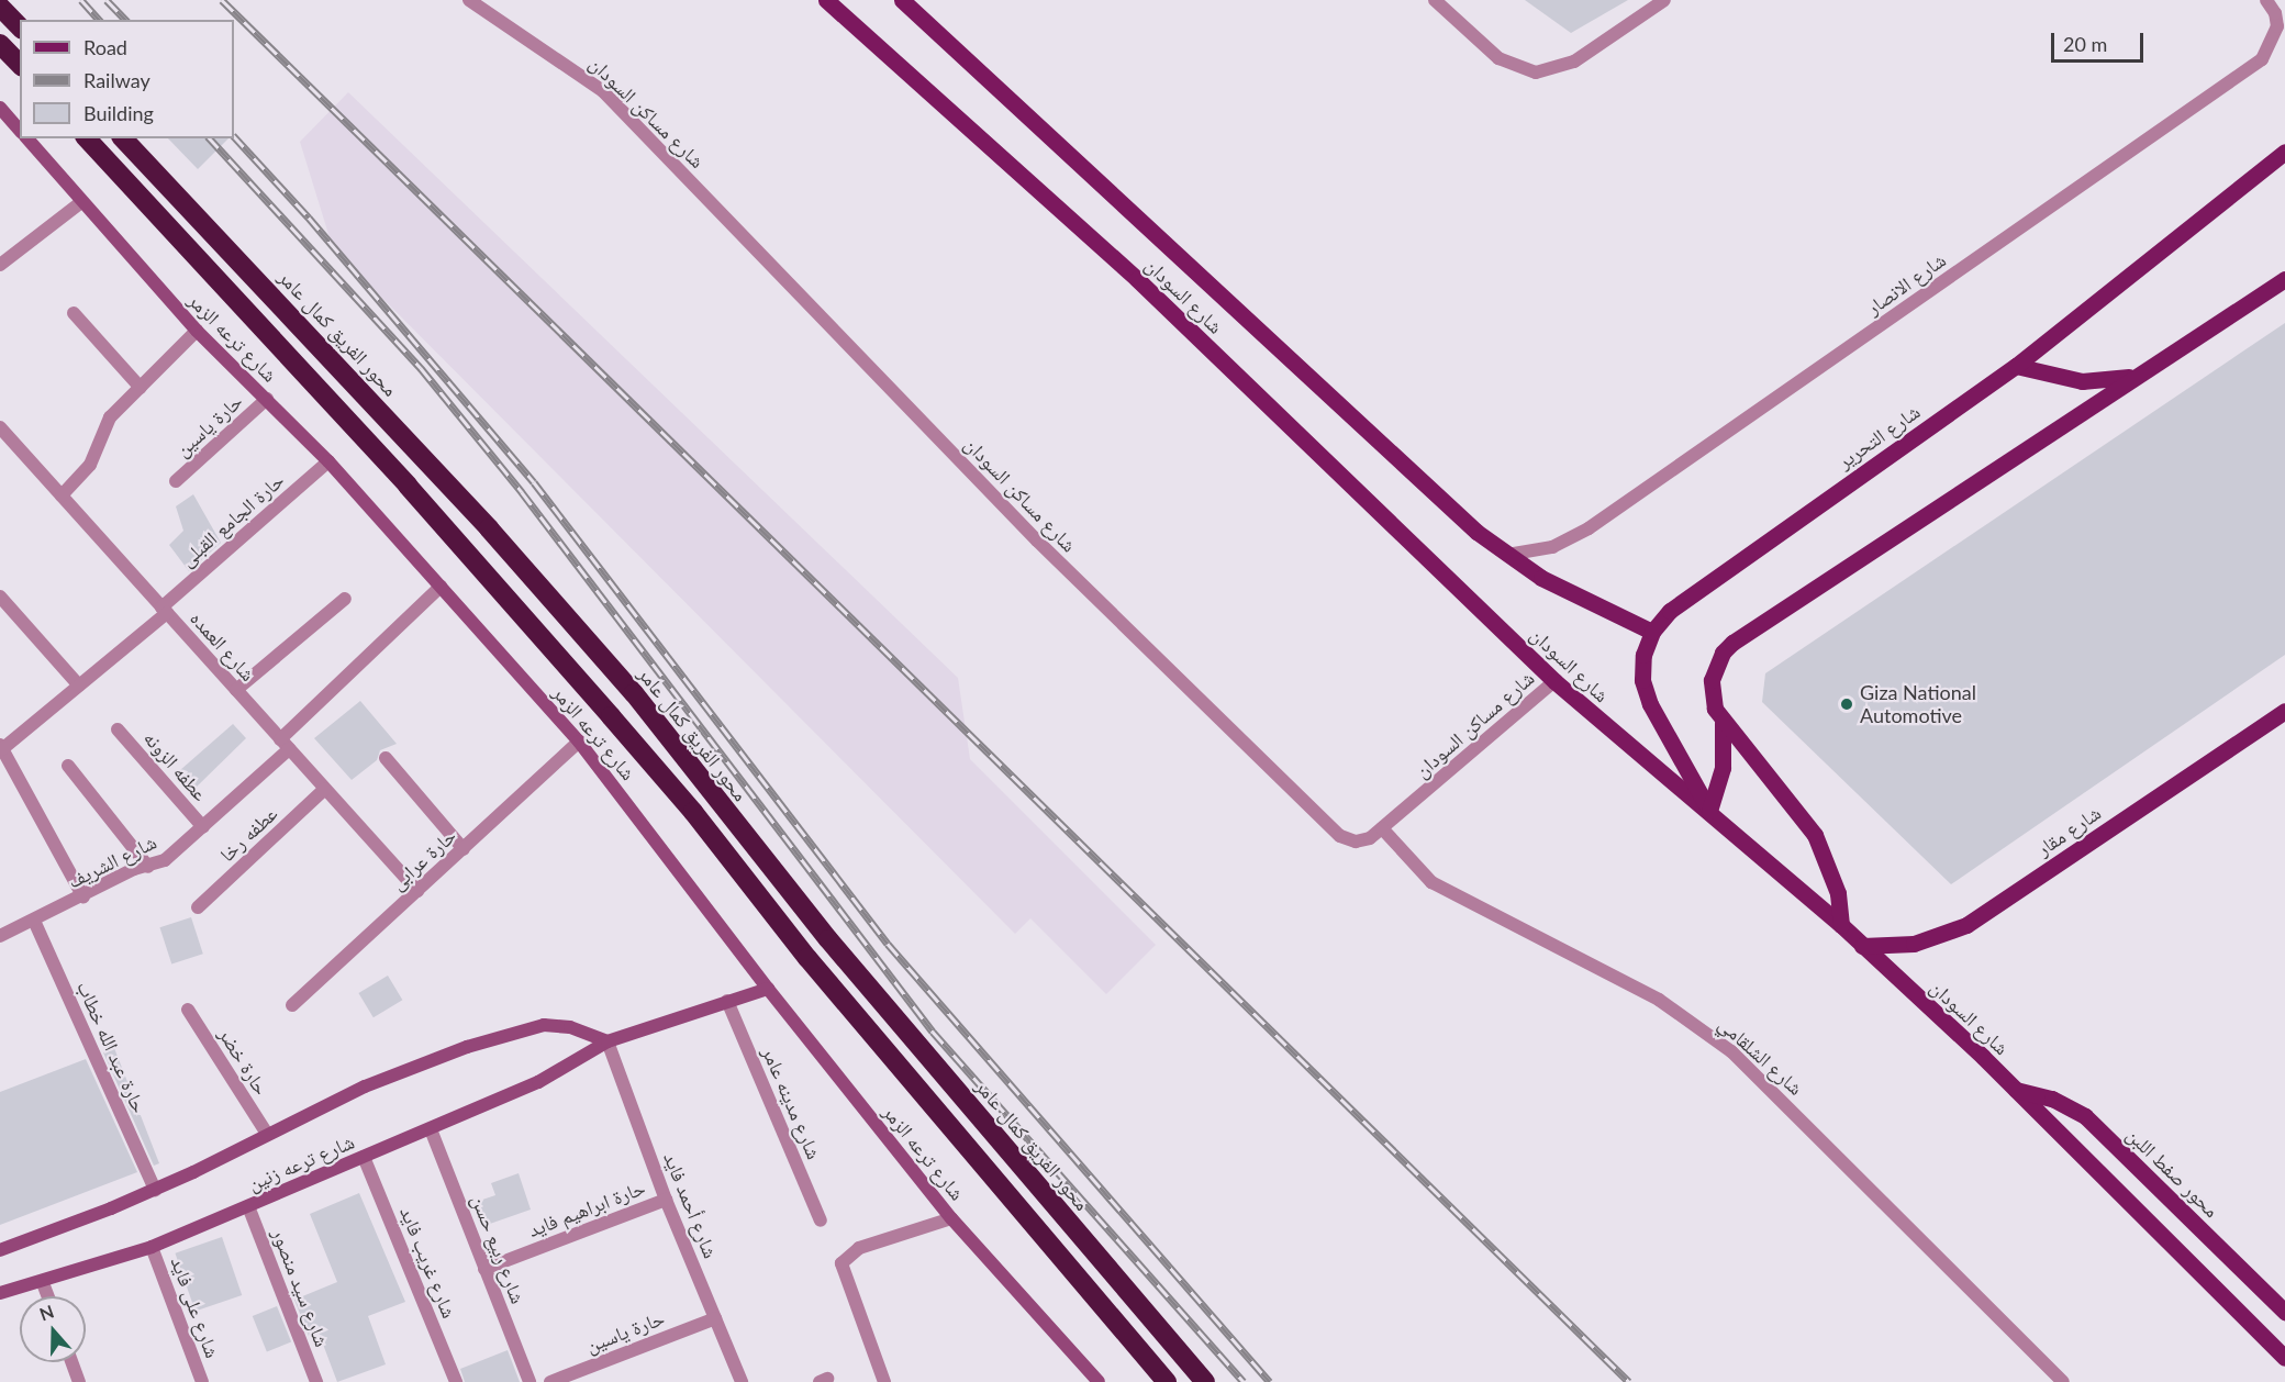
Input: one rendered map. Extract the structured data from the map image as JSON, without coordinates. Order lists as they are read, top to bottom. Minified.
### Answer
{"streets":{"highway":["محور الفريق كمال عامر"],"main road":["شارع السودان","شارع ترعه الزمر","شارع التحرير","شارع مقار","شارع ترعه زنين","محور صفط اللبن"],"street":["شارع مساكن السودان","شارع الانصار","حارة ياسين","حارة الجامع القبلى","شارع العمده","عطفه الزونه","عطفه رخا","حارة عرابى","شارع الشريف","حارة عبد الله خطاب","شارع الشلقامي","حارة خضر","شارع مدينه عامر","شارع أحمد فايد","حارة ابراهيم فايد","شارع ربيع حسن","شارع غريب فايد","شارع سيد منصور","شارع على فايد"]},"crossings":[["شارع مساكن السودان","شارع السودان"],["شارع مساكن السودان","شارع الشلقامي"],["شارع الانصار","شارع السودان"],["شارع السودان","شارع التحرير"],["شارع السودان","شارع مقار"],["شارع السودان","محور صفط اللبن"],["شارع ترعه الزمر","حارة ياسين"],["شارع ترعه الزمر","حارة الجامع القبلى"],["شارع ترعه الزمر","حارة عرابى"],["شارع ترعه الزمر","شارع الشريف"],["شارع ترعه الزمر","شارع ترعه زنين"],["حارة ياسين","شارع أحمد فايد"],["حارة الجامع القبلى","شارع العمده"],["شارع العمده","عطفه رخا"],["شارع العمده","حارة عرابى"],["شارع العمده","شارع الشريف"],["عطفه الزونه","شارع الشريف"],["شارع الشريف","حارة عبد الله خطاب"],["حارة عبد الله خطاب","شارع ترعه زنين"],["حارة خضر","شارع ترعه زنين"],["شارع مدينه عامر","شارع ترعه زنين"],["شارع ترعه زنين","شارع أحمد فايد"],["شارع ترعه زنين","شارع ربيع حسن"],["شارع ترعه زنين","شارع غريب فايد"],["شارع ترعه زنين","شارع سيد منصور"],["شارع ترعه زنين","شارع على فايد"],["شارع أحمد فايد","حارة ابراهيم فايد"],["حارة ابراهيم فايد","شارع ربيع حسن"]],"places":["Giza National Automotive"],"legend":["Road","Railway","Building"],"scale_bar":"20 m","north":"top"}
